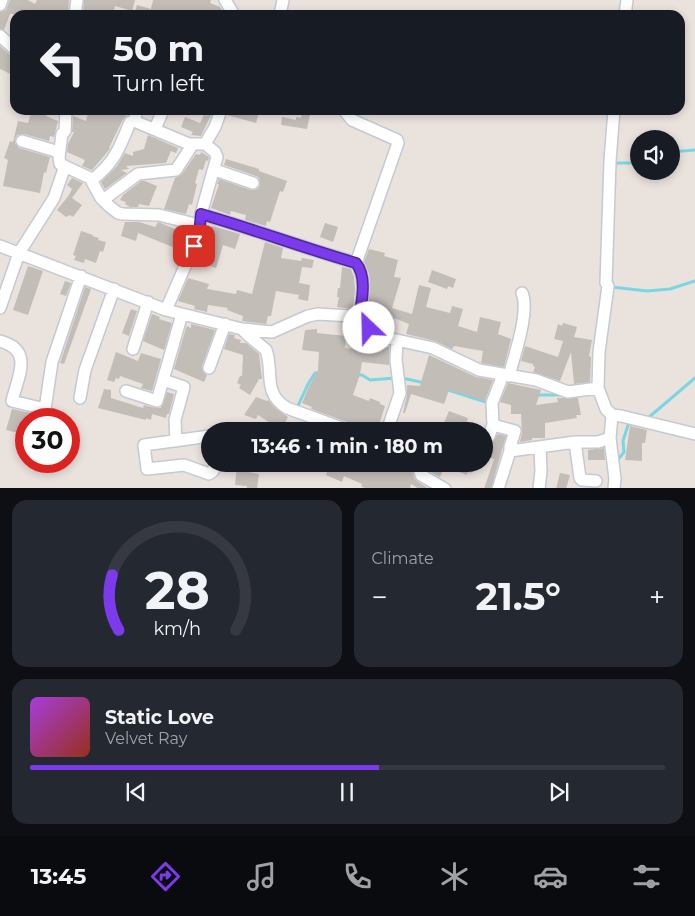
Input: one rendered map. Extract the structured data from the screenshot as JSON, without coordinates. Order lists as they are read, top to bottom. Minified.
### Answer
{"page":{"turn":["50 m","Turn left"],"limit":"30","trip":"13:46 · 1 min · 180 m","tile":"Climate","heat":["−","21.5°","+"],"song":["Static Love","Velvet Ray"],"tabs":"13:45","gauge":["28","km/h"]}}
